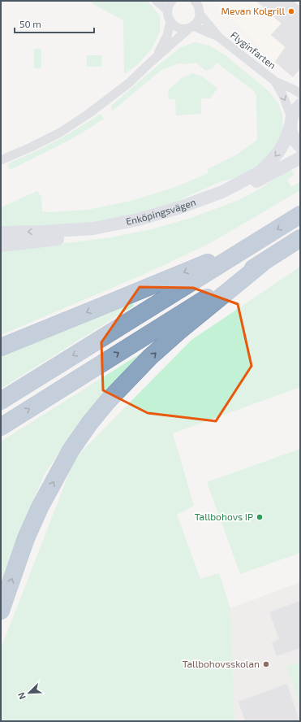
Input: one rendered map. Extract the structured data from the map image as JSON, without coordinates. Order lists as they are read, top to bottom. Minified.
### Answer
{"streets":{"street":["Flyginfarten","Enköpingsvägen"]},"crossings":[["Flyginfarten","Enköpingsvägen"]],"places":["Mevan Kolgrill","Tallbohovs IP","Tallbohovsskolan"],"scale_bar":"50 m","north":"bottom left"}
